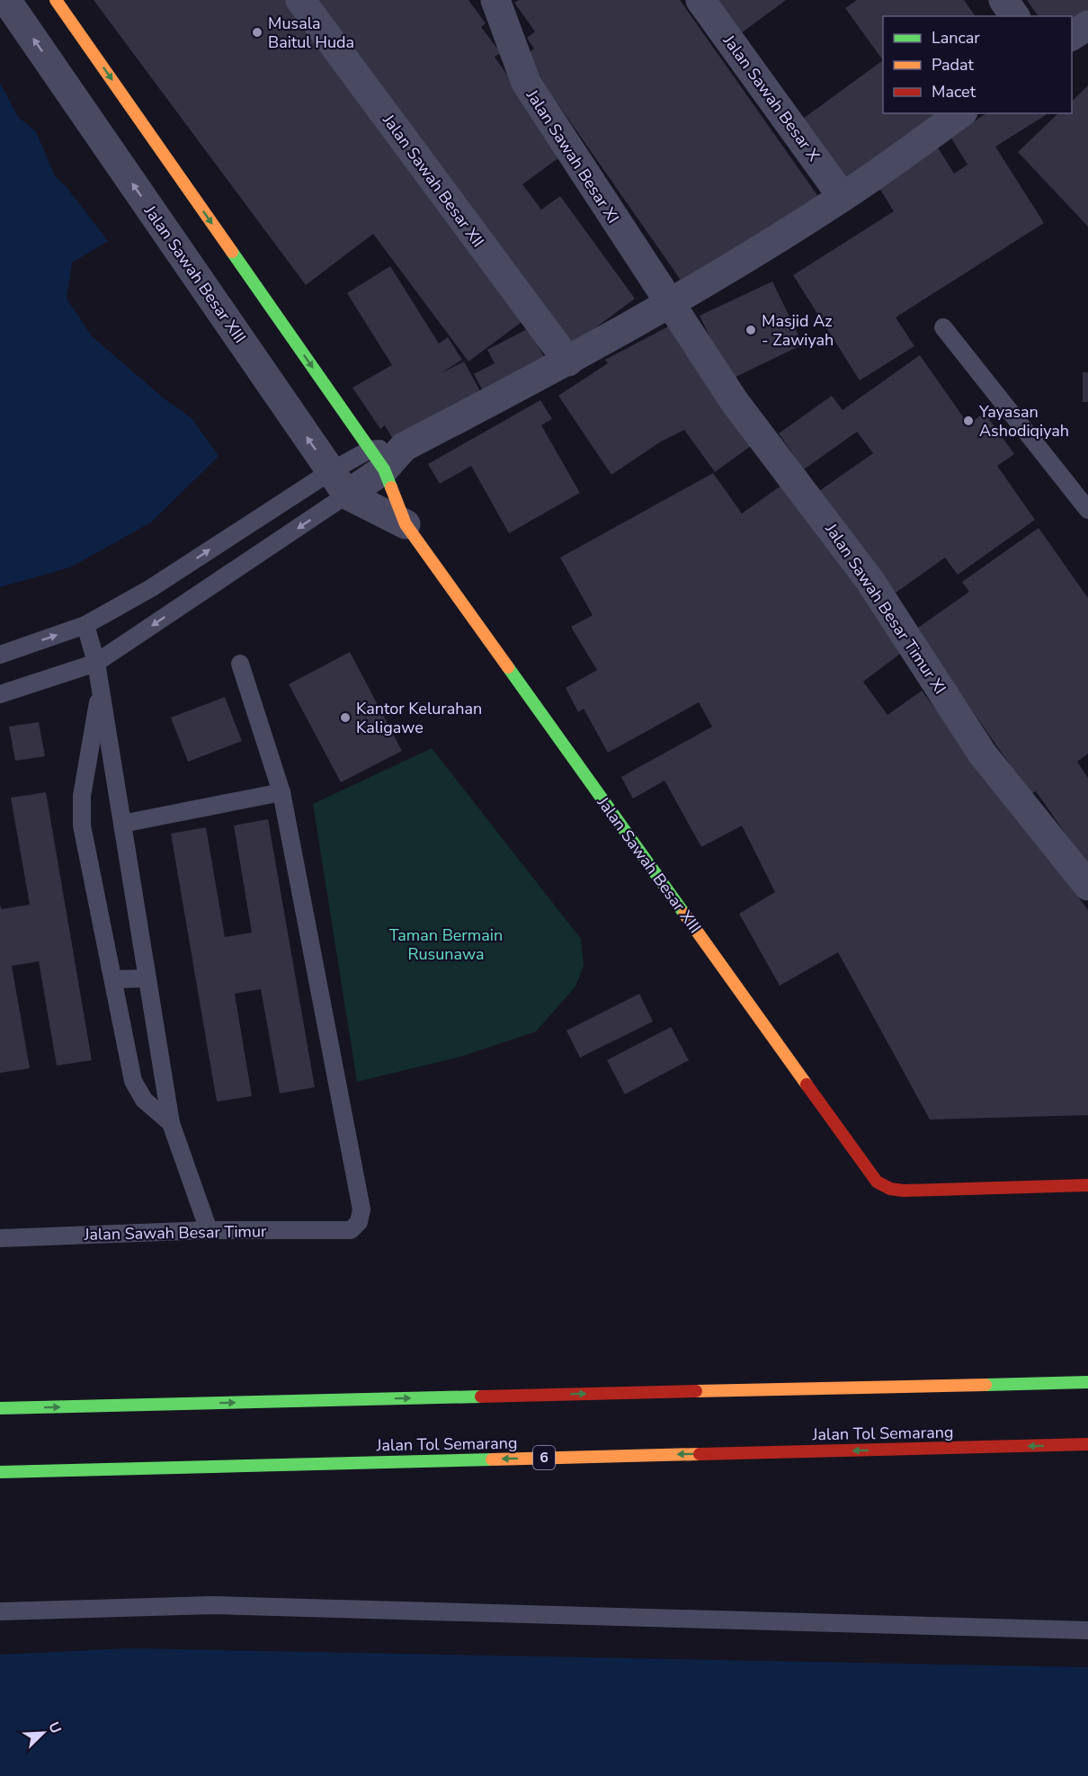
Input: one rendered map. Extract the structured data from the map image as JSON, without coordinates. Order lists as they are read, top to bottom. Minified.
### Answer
{"streets":{"main road":["Jalan Sawah Besar XIII","Jalan Tol Semarang","6"],"street":["Jalan Sawah Besar X","Jalan Sawah Besar XI","Jalan Sawah Besar XII","Jalan Sawah Besar Timur XI"],"lane":["Jalan Sawah Besar Timur"]},"crossings":[["Jalan Sawah Besar XI","Jalan Sawah Besar Timur XI"]],"parks":["Taman Bermain Rusunawa"],"places":["Musala Baitul Huda","Masjid Az - Zawiyah","Yayasan Ashodiqiyah","Kantor Kelurahan Kaligawe"],"legend":["Lancar","Padat","Macet"],"north":"top right"}
